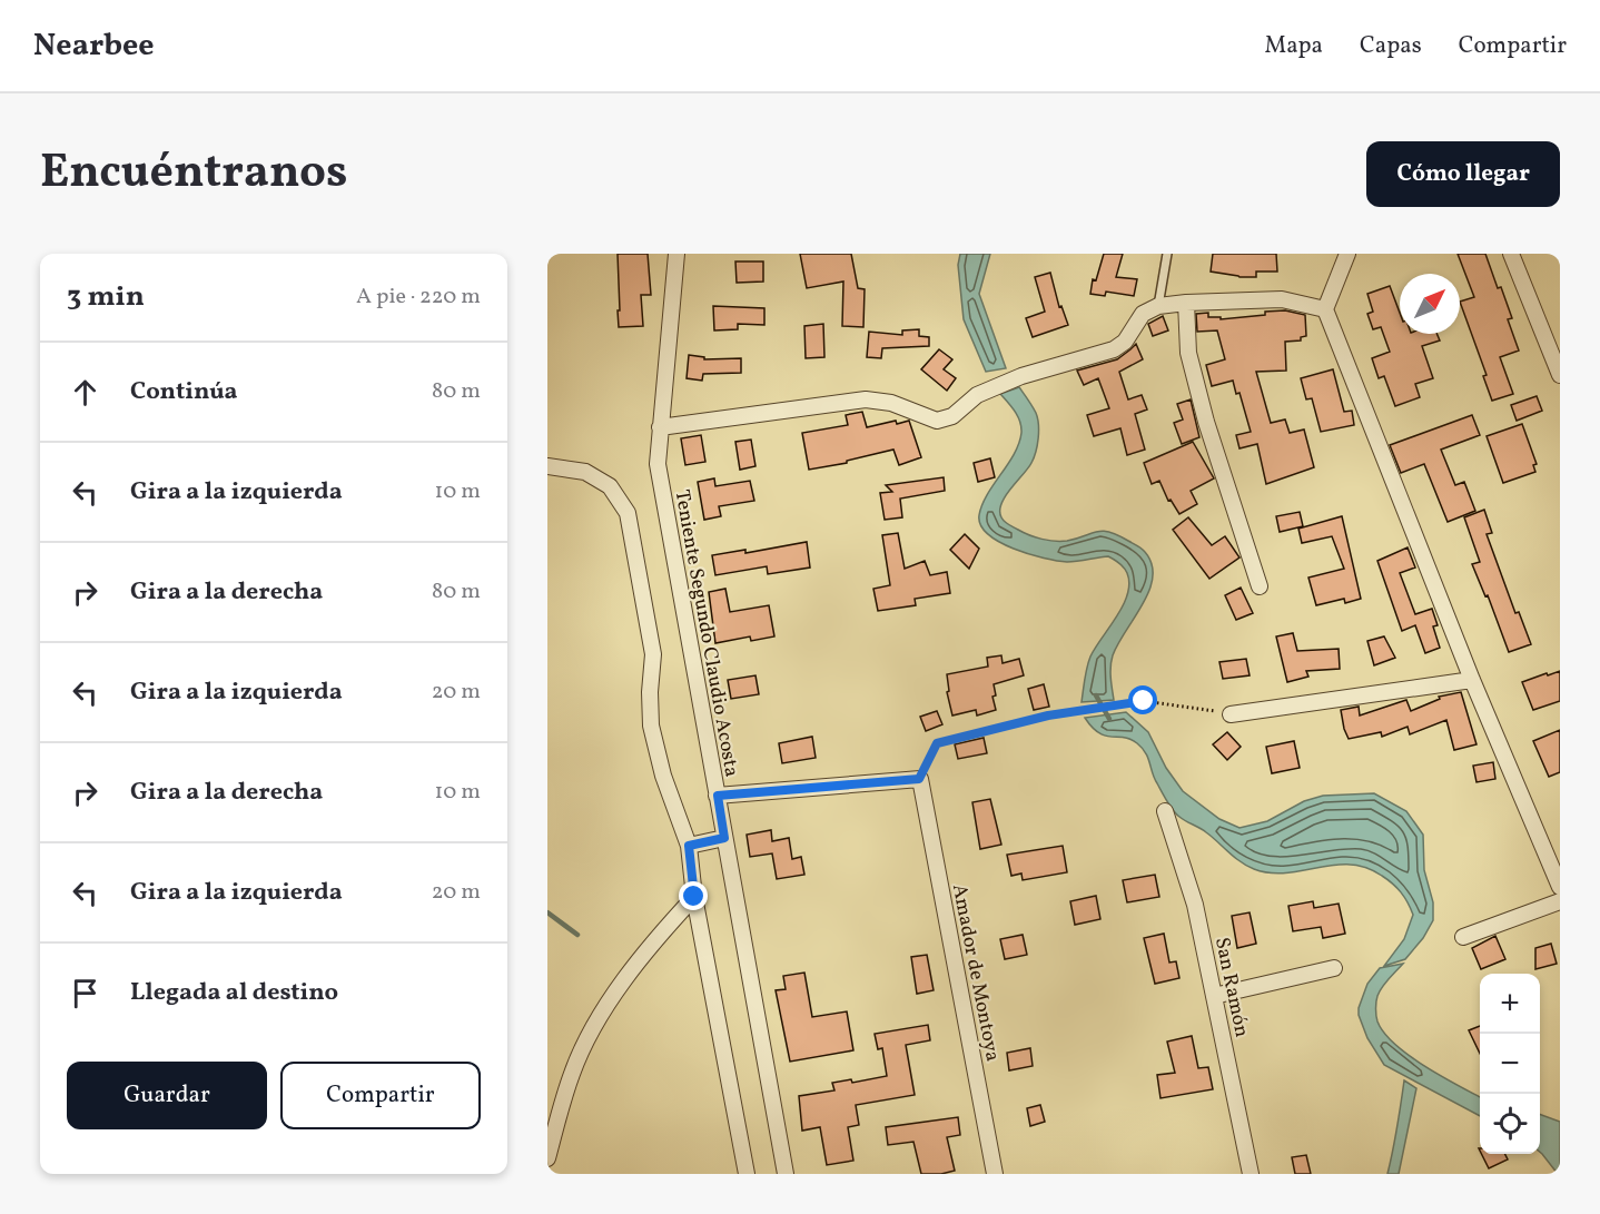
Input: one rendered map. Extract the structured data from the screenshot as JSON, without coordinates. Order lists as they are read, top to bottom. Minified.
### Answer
{"streets":{"street":["Teniente Segundo Claudio Acosta","Amador de Montoya","San Ramón"]},"north":"top right","page":{"header":"Nearbee","nav":["Mapa","Capas","Compartir"],"title":"Encuéntranos","buttons":["Cómo llegar",["Guardar","Compartir"]],"heading":["3 min","A pie · 220 m"],"list":[["Continúa","80 m"],["Gira a la izquierda","10 m"],["Gira a la derecha","80 m"],["Gira a la izquierda","20 m"],["Gira a la derecha","10 m"],["Gira a la izquierda","20 m"],"Llegada al destino"],"map_buttons":["+","−"]}}
